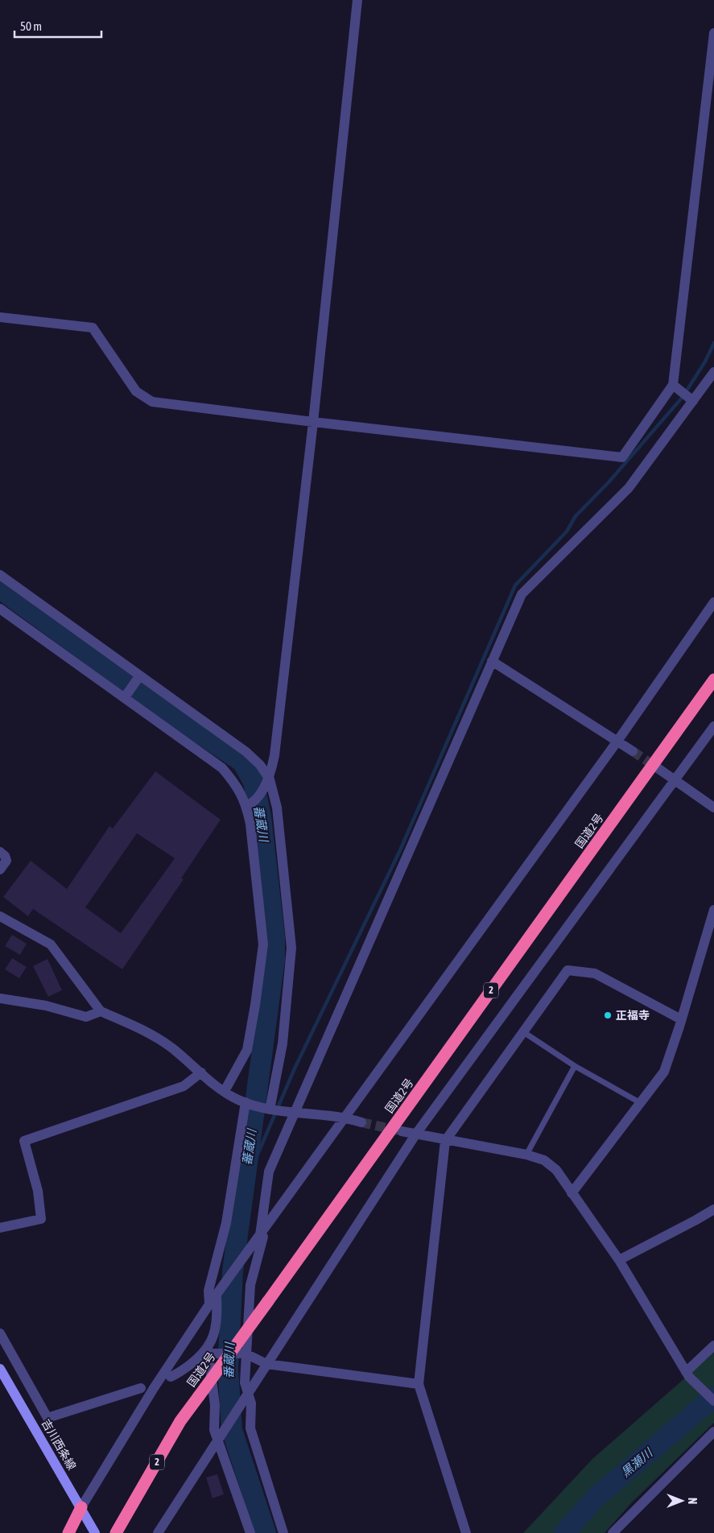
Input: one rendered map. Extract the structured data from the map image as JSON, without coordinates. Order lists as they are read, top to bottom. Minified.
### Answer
{"streets":{"highway":["国道2号","2"],"main road":["吉川西条線"]},"water":["蕃蔵川","番蔵川","黒瀬川"],"places":["正福寺"],"scale_bar":"50 m","north":"right"}
